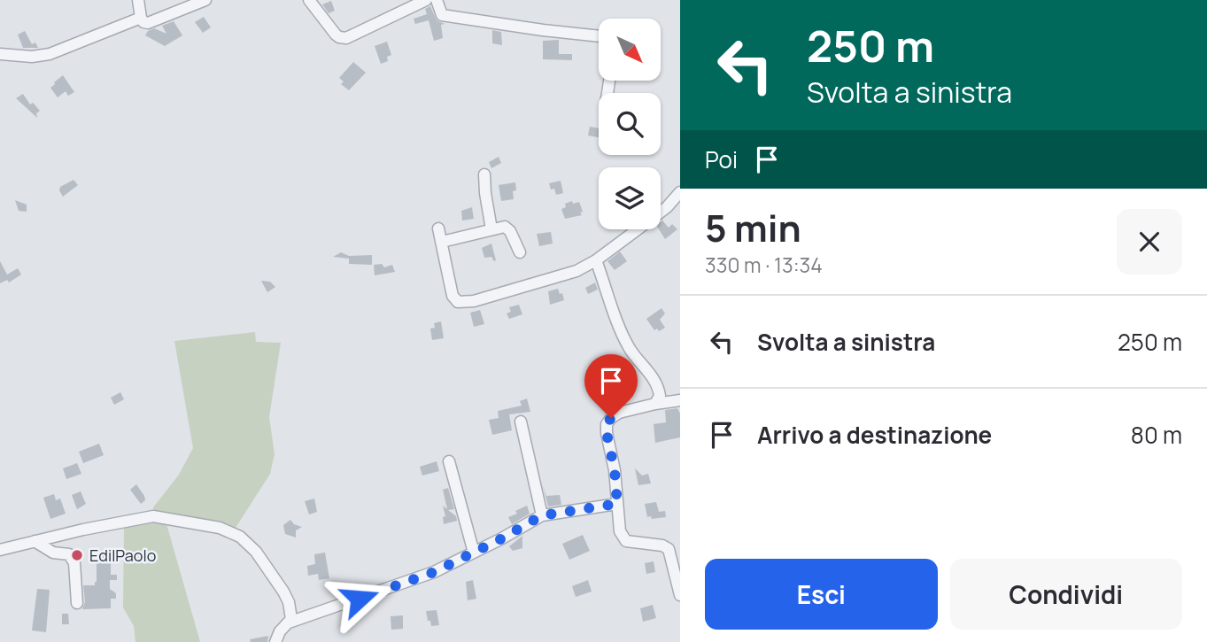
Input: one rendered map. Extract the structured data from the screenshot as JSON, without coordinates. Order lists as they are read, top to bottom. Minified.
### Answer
{"places":["EdilPaolo"],"north":"bottom right","page":{"turn":["250 m","Svolta a sinistra"],"then":"Poi","heading":["5 min","330 m · 13:34"],"list":[{"name":"Svolta a sinistra","value":"250 m"},{"name":"Arrivo a destinazione","value":"80 m"}],"buttons":["Esci","Condividi"]}}
